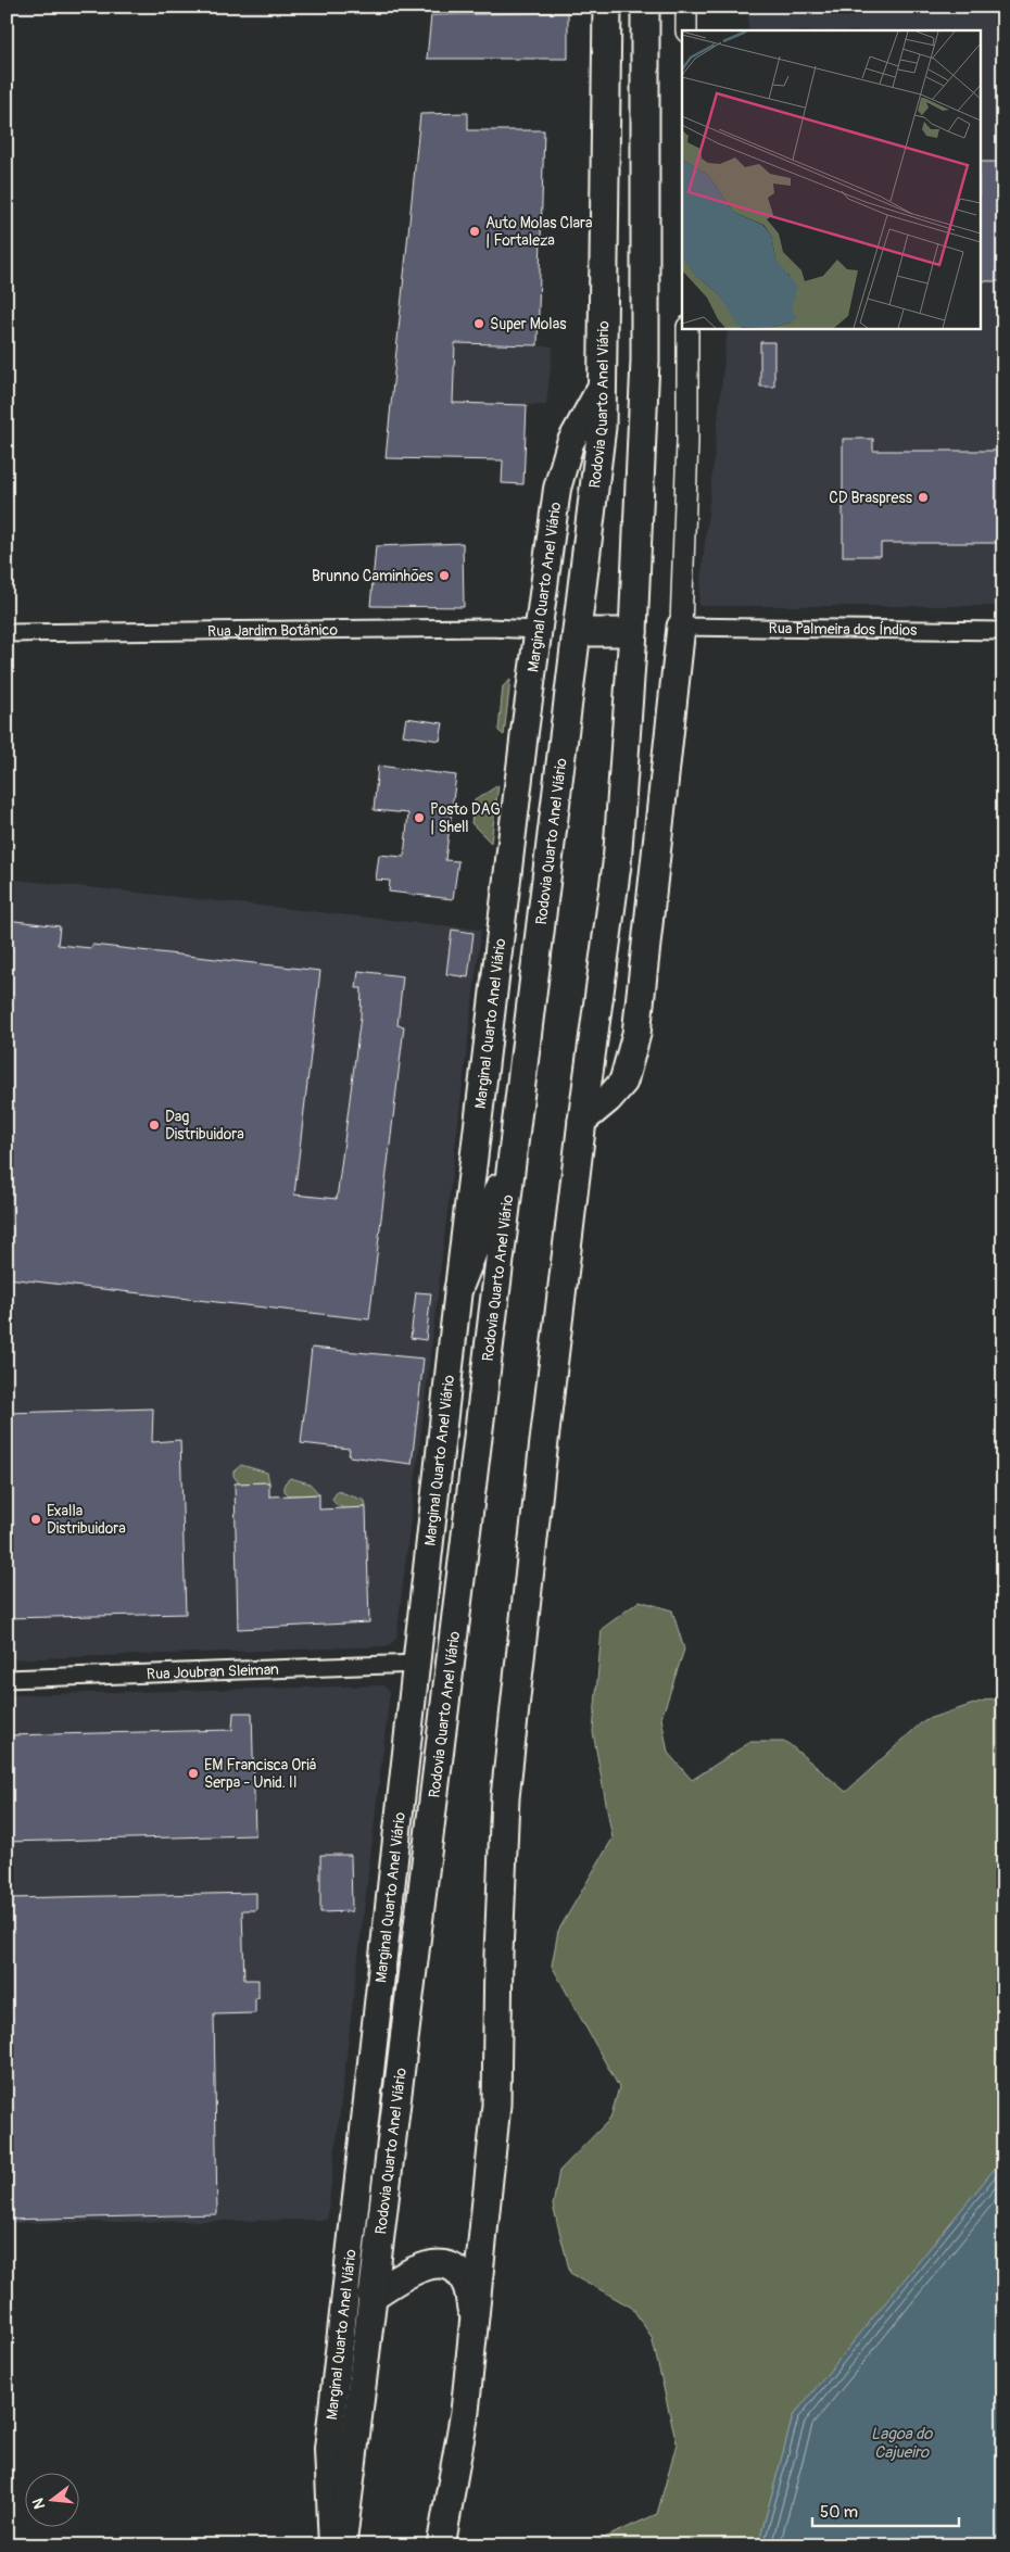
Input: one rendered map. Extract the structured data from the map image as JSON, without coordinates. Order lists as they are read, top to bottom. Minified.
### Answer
{"streets":{"highway":["Rodovia Quarto Anel Viário"],"main road":["Marginal Quarto Anel Viário"],"street":["Rua Palmeira dos Índios","Rua Jardim Botânico","Rua Joubran Sleiman"]},"crossings":[["Rodovia Quarto Anel Viário","Marginal Quarto Anel Viário"],["Marginal Quarto Anel Viário","Rua Jardim Botânico"],["Marginal Quarto Anel Viário","Rua Joubran Sleiman"]],"water":["Lagoa do Cajueiro"],"places":["Auto Molas Clara | Fortaleza","Super Molas","CD Braspress","Brunno Caminhões","Posto DAG | Shell","Dag Distribuidora","Exalla Distribuidora","EM Francisca Oriá Serpa - Unid. II"],"scale_bar":"50 m","north":"left"}
